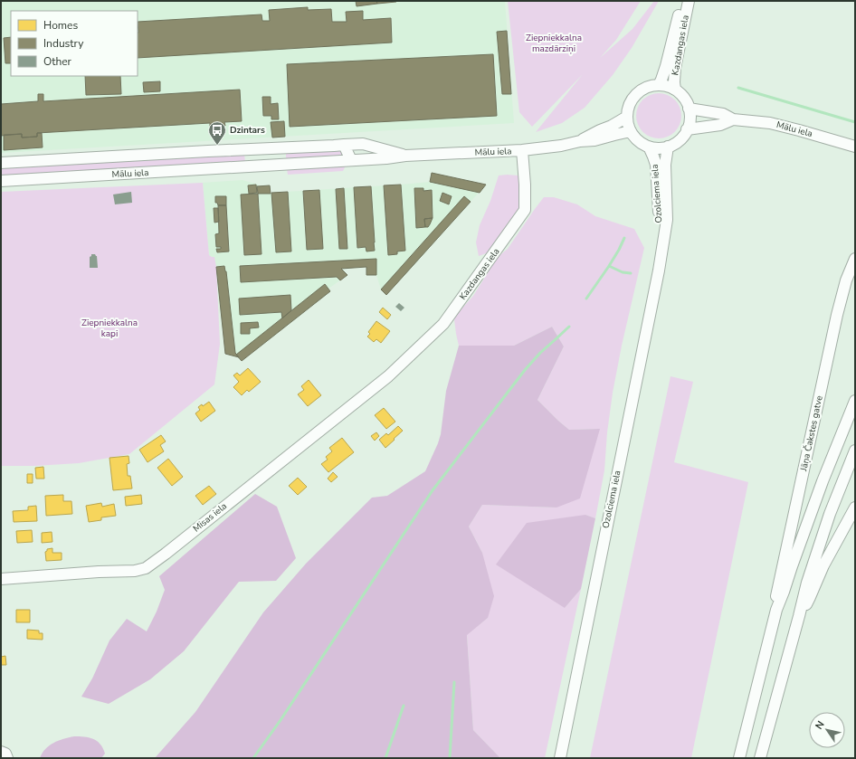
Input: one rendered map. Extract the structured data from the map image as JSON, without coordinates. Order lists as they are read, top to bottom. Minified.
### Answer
{"streets":{"street":["Kazdangas iela","Mālu iela","Ozolciema iela","Jāņa Čakstes gatve","Misas iela"]},"crossings":[["Kazdangas iela","Mālu iela"],["Kazdangas iela","Ozolciema iela"],["Kazdangas iela","Misas iela"],["Mālu iela","Ozolciema iela"]],"parks":["Ziepniekkalna mazdārziņi","Ziepniekkalna kapi"],"places":{"bus stop":["Dzintars"]},"legend":["Homes","Industry","Other"],"north":"top left"}
